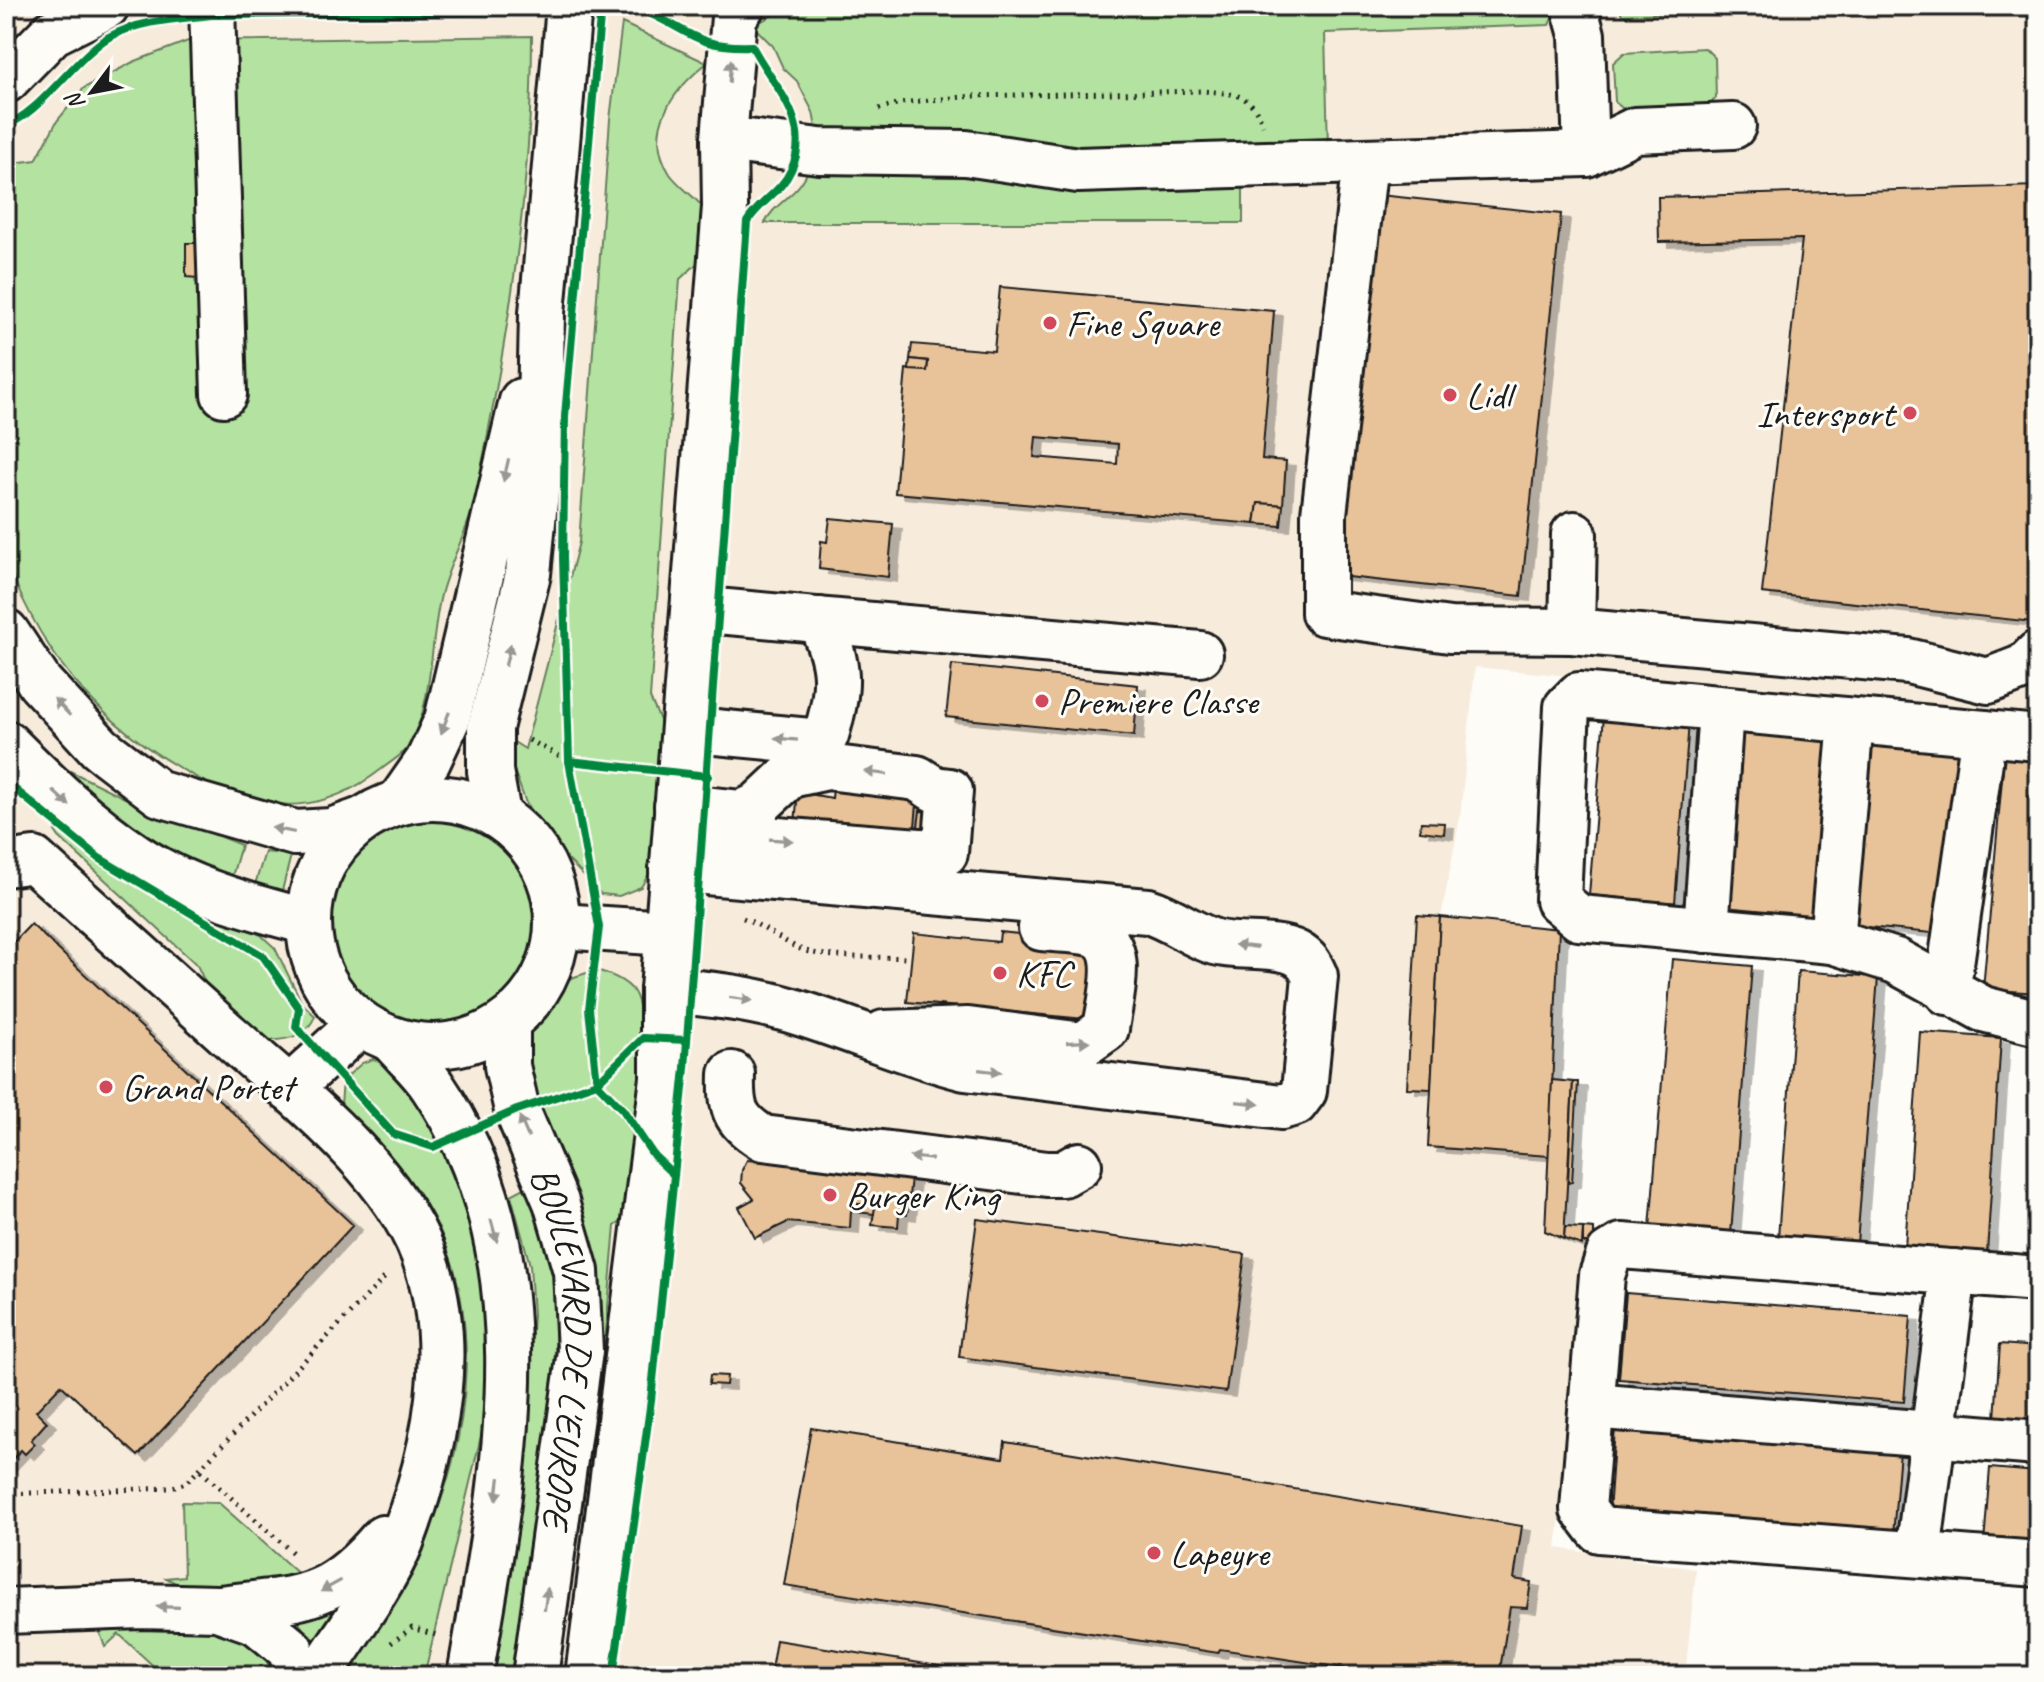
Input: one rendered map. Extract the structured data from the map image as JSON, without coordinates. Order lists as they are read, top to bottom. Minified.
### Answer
{"streets":{"street":["BOULEVARD DE L'EUROPE"]},"places":["Fine Square","Lidl","Intersport","Premiere Classe","KFC","Grand Portet","Burger King","Lapeyre"],"north":"bottom left"}
